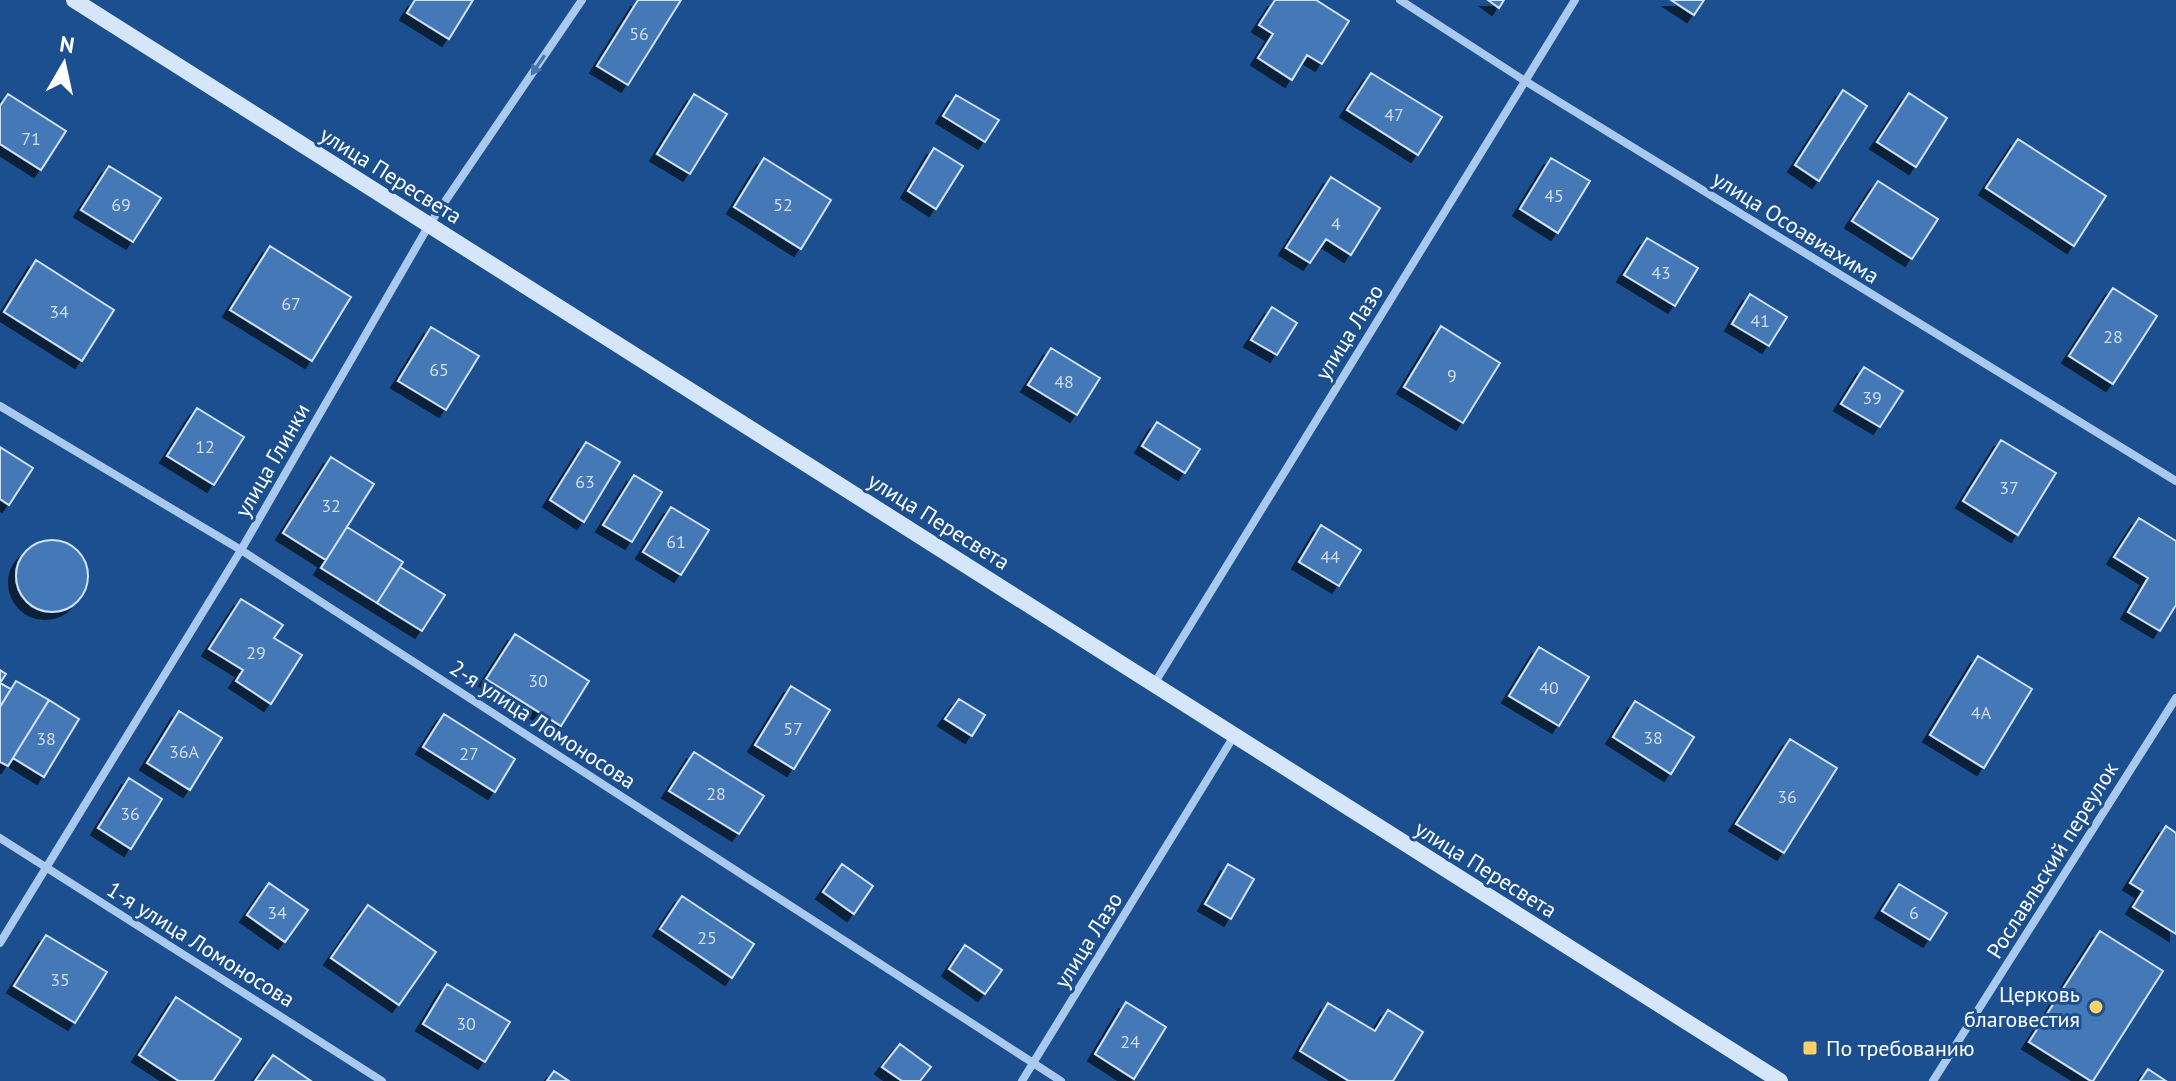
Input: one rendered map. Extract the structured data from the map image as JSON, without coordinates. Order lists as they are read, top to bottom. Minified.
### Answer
{"streets":{"main road":["улица Пересвета"],"street":["улица Осоавиахима","улица Лазо","улица Глинки","2-я улица Ломоносова","Рославльский переулок","1-я улица Ломоносова"]},"crossings":[["улица Пересвета","улица Лазо"],["улица Пересвета","улица Глинки"],["улица Осоавиахима","улица Лазо"],["улица Лазо","2-я улица Ломоносова"],["улица Глинки","2-я улица Ломоносова"],["улица Глинки","1-я улица Ломоносова"]],"places":{"other":["Церковь благовестия"],"transit":["По требованию"]},"house_numbers":["56","47","71","45","69","52","4","43","67","34","41","28","65","9","48","39","12","63","37","32","61","44","29","30","40","4А","57","38","38","36А","27","28","36","36","34","6","25","35","30","24"],"north":"top"}
